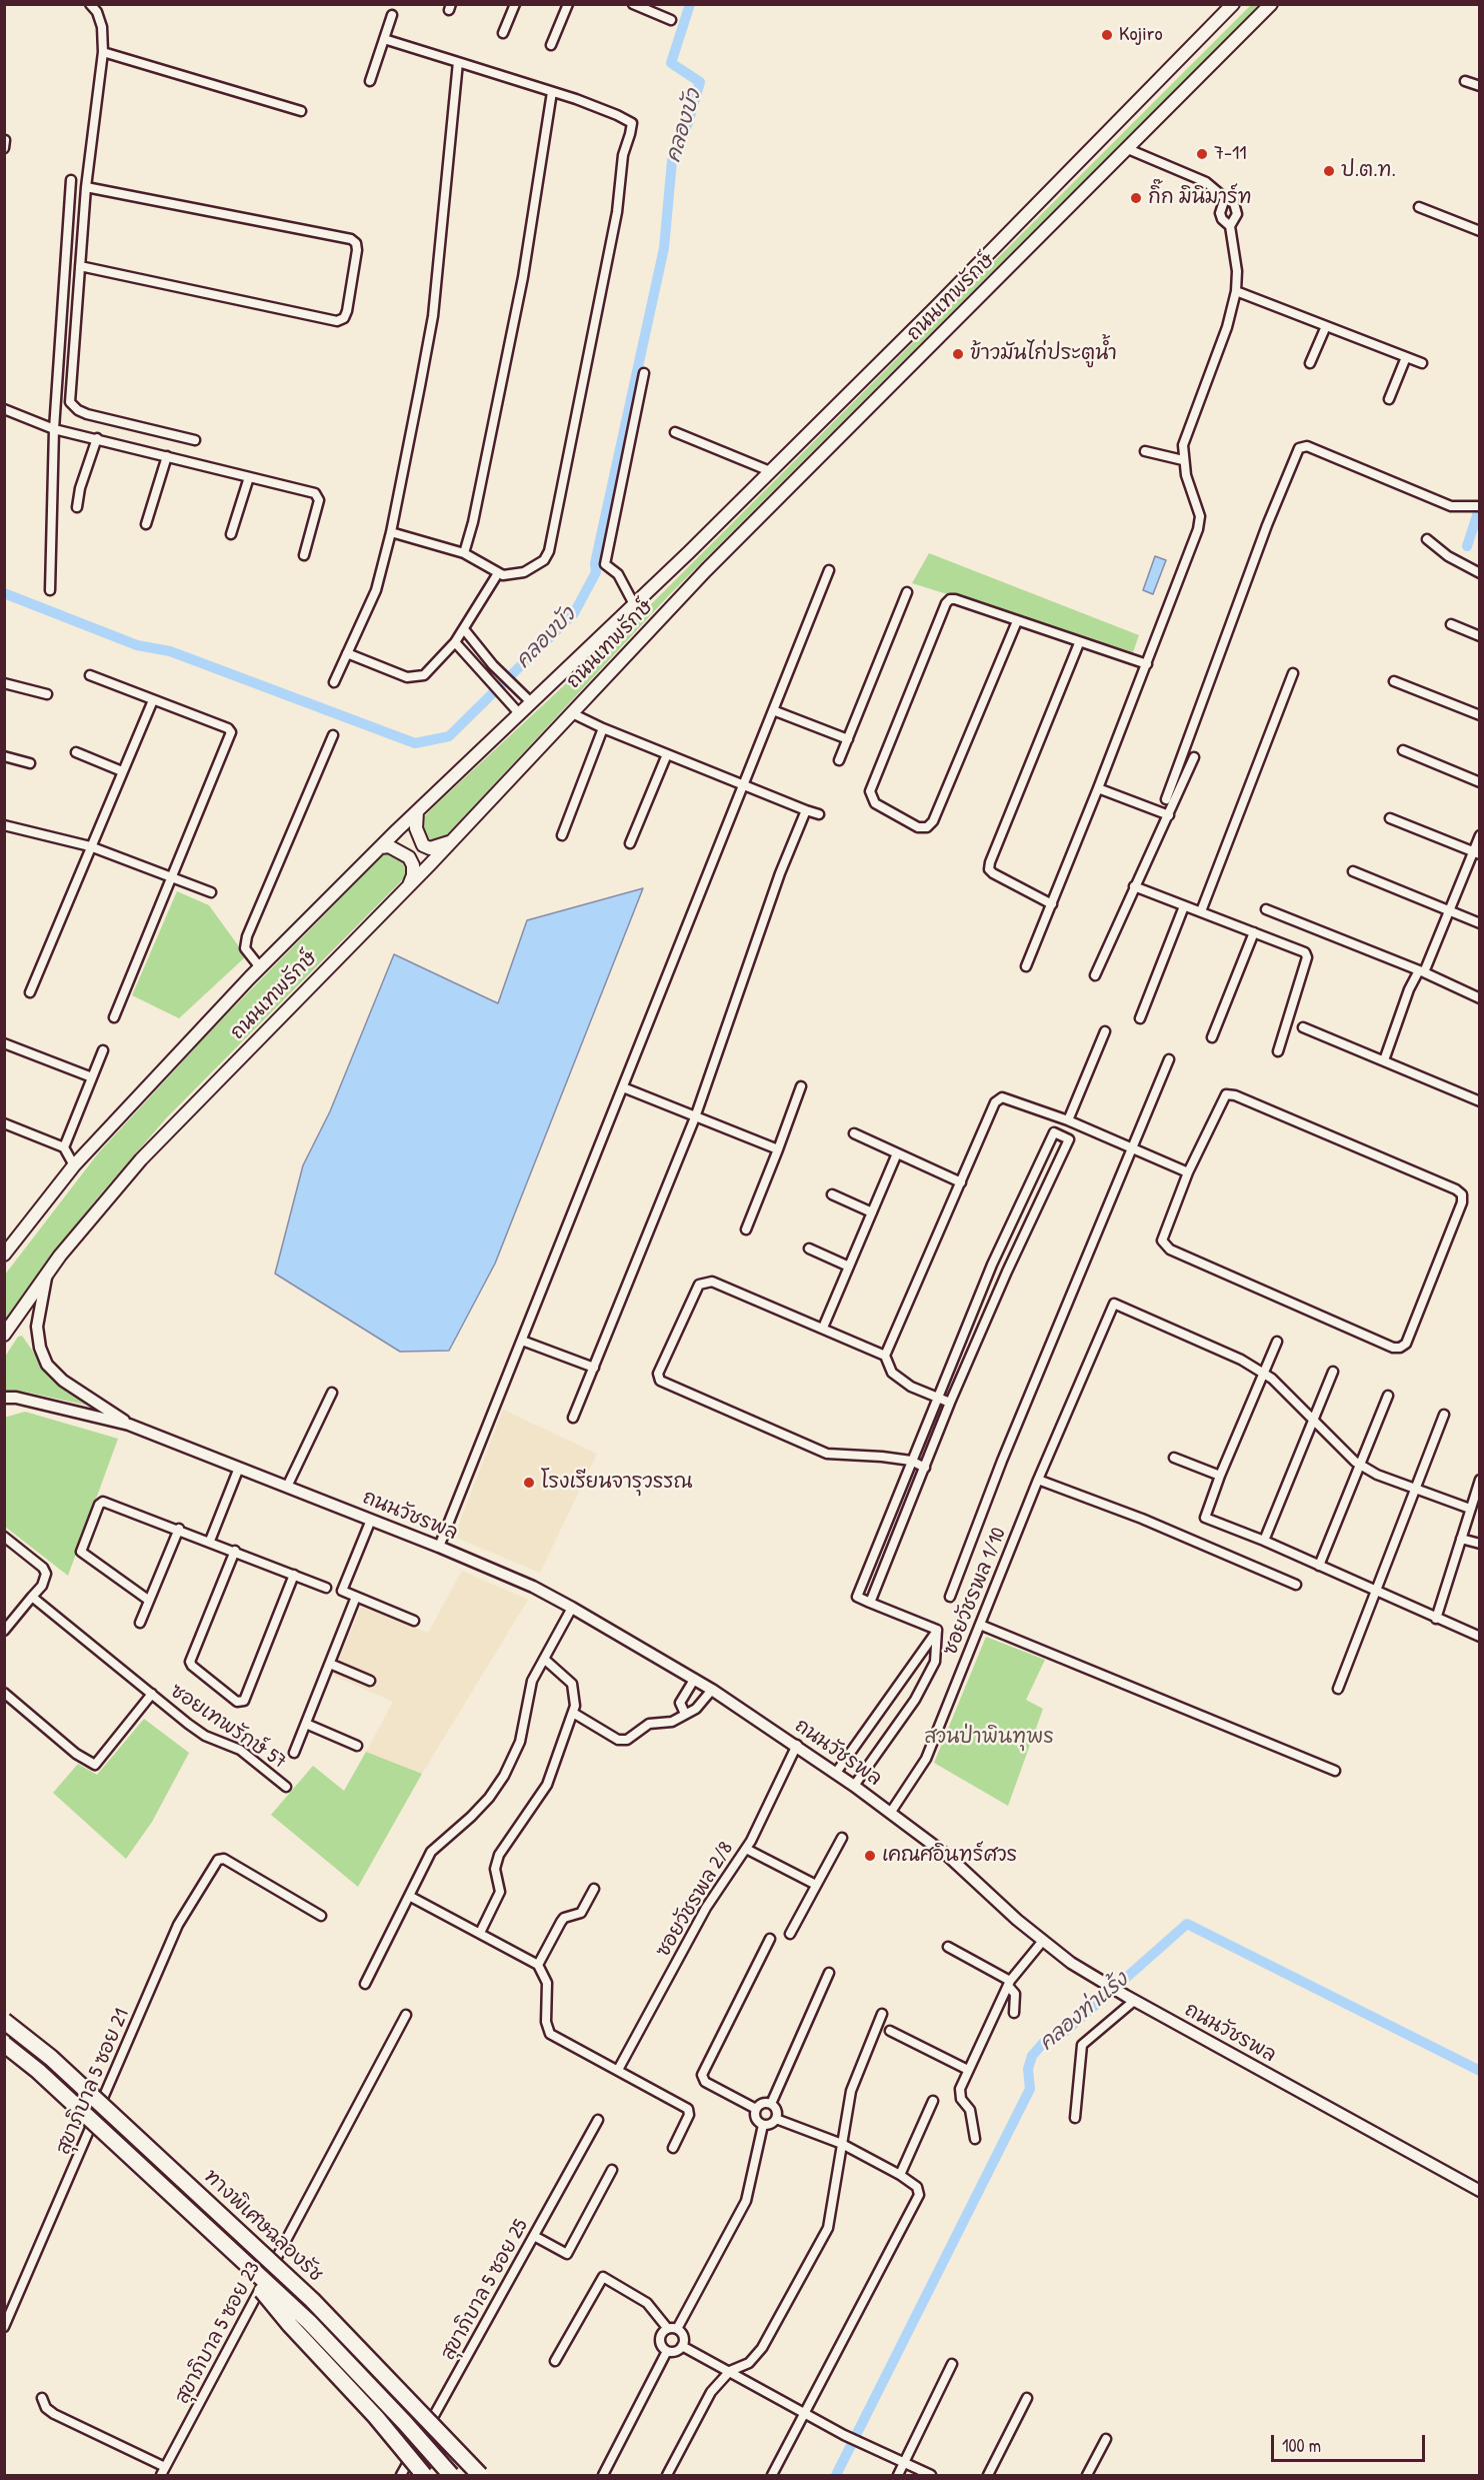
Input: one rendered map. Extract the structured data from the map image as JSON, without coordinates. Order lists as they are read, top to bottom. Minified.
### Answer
{"streets":{"highway":["ทางพิเศษฉลองรัช"],"main road":["ถนนเทพรักษ์"],"street":["ถนนวัชรพล","ซอยวัชรพล 1/10","ซอยเทพรักษ์ 57","ซอยวัชรพล 2/8","สุขาภิบาล 5 ซอย 21","สุขาภิบาล 5 ซอย 25","สุขาภิบาล 5 ซอย 23"]},"crossings":[["ถนนเทพรักษ์","ถนนวัชรพล"],["ถนนวัชรพล","ซอยวัชรพล 1/10"],["ถนนวัชรพล","ซอยวัชรพล 2/8"]],"water":["คลองบัว","คลองท่าแร้ง"],"parks":["สวนป่าพินทุพร"],"places":["Kojiro","7-11","ป.ต.ท.","กิ๊ก มินิมาร์ท","ข้าวมันไก่ประตูน้ำ","โรงเรียนจารุวรรณ","เคณศอินทร์ศวร"],"scale_bar":"100 m"}
